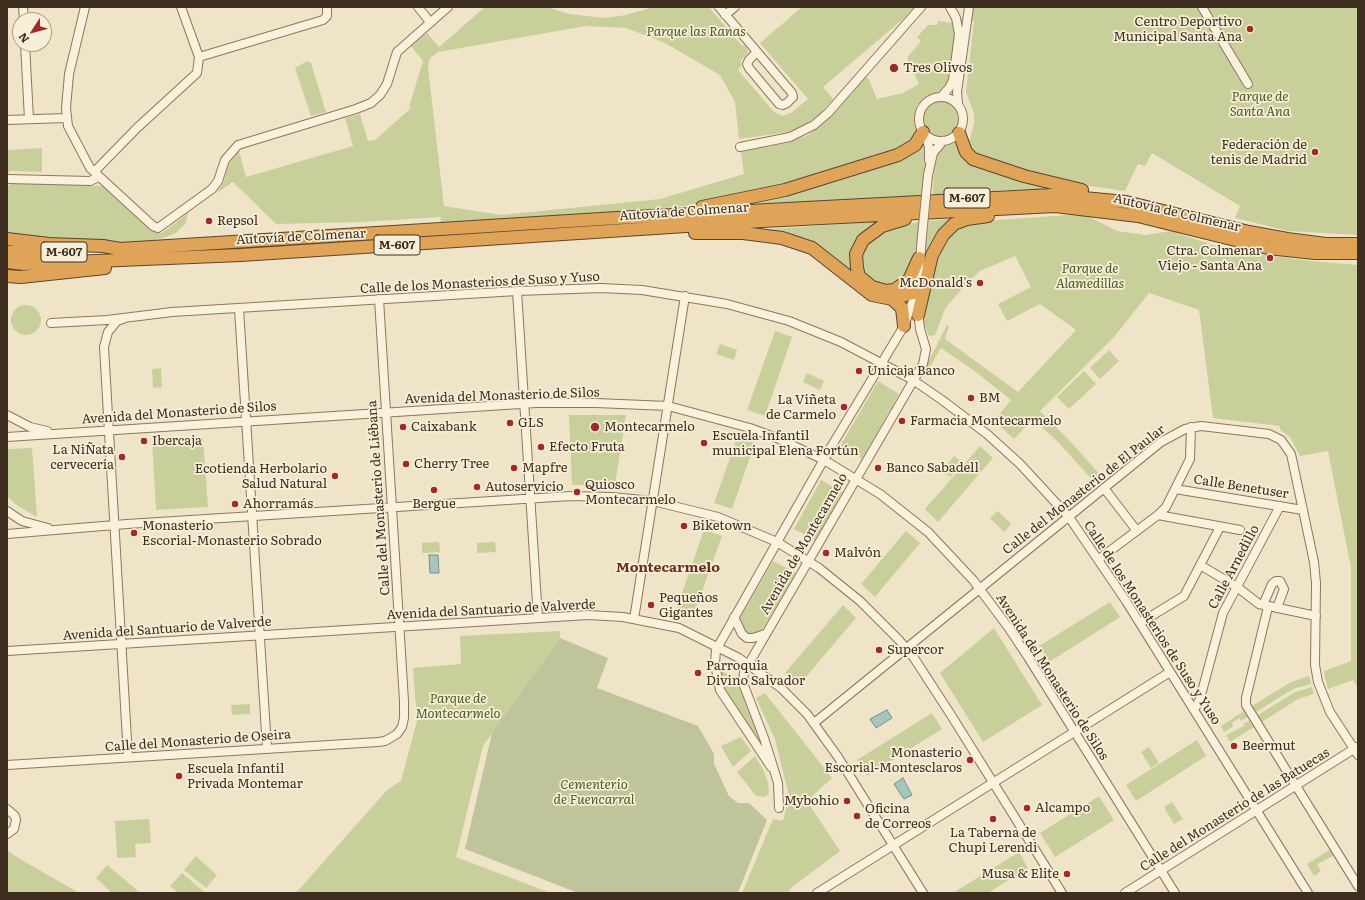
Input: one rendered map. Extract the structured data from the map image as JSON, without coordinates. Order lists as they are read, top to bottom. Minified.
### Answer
{"streets":{"highway":["M-607","Autovía de Colmenar"],"street":["Calle de los Monasterios de Suso y Yuso","Avenida del Monasterio de Silos","Calle Benetuser","Calle del Monasterio de El Paular","Calle del Monasterio de Liébana","Avenida de Montecarmelo","Calle Arnedillo","Avenida del Santuario de Valverde","Calle del Monasterio de Oseira","Calle del Monasterio de las Batuecas"]},"crossings":[["M-607","Autovía de Colmenar"],["Calle de los Monasterios de Suso y Yuso","Calle del Monasterio de El Paular"],["Calle de los Monasterios de Suso y Yuso","Calle del Monasterio de Liébana"],["Calle de los Monasterios de Suso y Yuso","Avenida de Montecarmelo"],["Calle de los Monasterios de Suso y Yuso","Calle Arnedillo"],["Calle de los Monasterios de Suso y Yuso","Calle del Monasterio de las Batuecas"],["Avenida del Monasterio de Silos","Calle del Monasterio de El Paular"],["Avenida del Monasterio de Silos","Calle del Monasterio de Liébana"],["Avenida del Monasterio de Silos","Avenida de Montecarmelo"],["Avenida del Monasterio de Silos","Calle del Monasterio de las Batuecas"],["Calle Benetuser","Calle del Monasterio de El Paular"],["Calle Benetuser","Calle Arnedillo"],["Calle del Monasterio de El Paular","Avenida del Santuario de Valverde"],["Calle del Monasterio de El Paular","Calle del Monasterio de las Batuecas"],["Calle del Monasterio de Liébana","Avenida del Santuario de Valverde"],["Calle del Monasterio de Liébana","Calle del Monasterio de Oseira"],["Avenida de Montecarmelo","Avenida del Santuario de Valverde"]],"districts":["Montecarmelo"],"parks":["Parque las Ranas","Parque de Santa Ana","Parque de Alamedillas","Parque de Montecarmelo","Cementerio de Fuencarral"],"places":["Centro Deportivo Municipal Santa Ana","Tres Olivos","Federación de tenis de Madrid","Repsol","Ctra. Colmenar Viejo - Santa Ana","McDonald's","Unicaja Banco","BM","La Viñeta de Carmelo","Farmacia Montecarmelo","GLS","Caixabank","Montecarmelo","Ibercaja","Escuela Infantil municipal Elena Fortún","Efecto Fruta","La NiÑata cervecería","Cherry Tree","Mapfre","Banco Sabadell","Ecotienda Herbolario Salud Natural","Autoservicio","Bergue","Quiosco Montecarmelo","Ahorramás","Biketown","Monasterio Escorial-Monasterio Sobrado","Malvón","Pequeños Gigantes","Supercor","Parroquia Divino Salvador","Beermut","Monasterio Escorial-Montesclaros","Escuela Infantil Privada Montemar","Mybohio","Alcampo","Oficina de Correos","La Taberna de Chupi Lerendi","Musa & Elite"],"north":"bottom left"}
